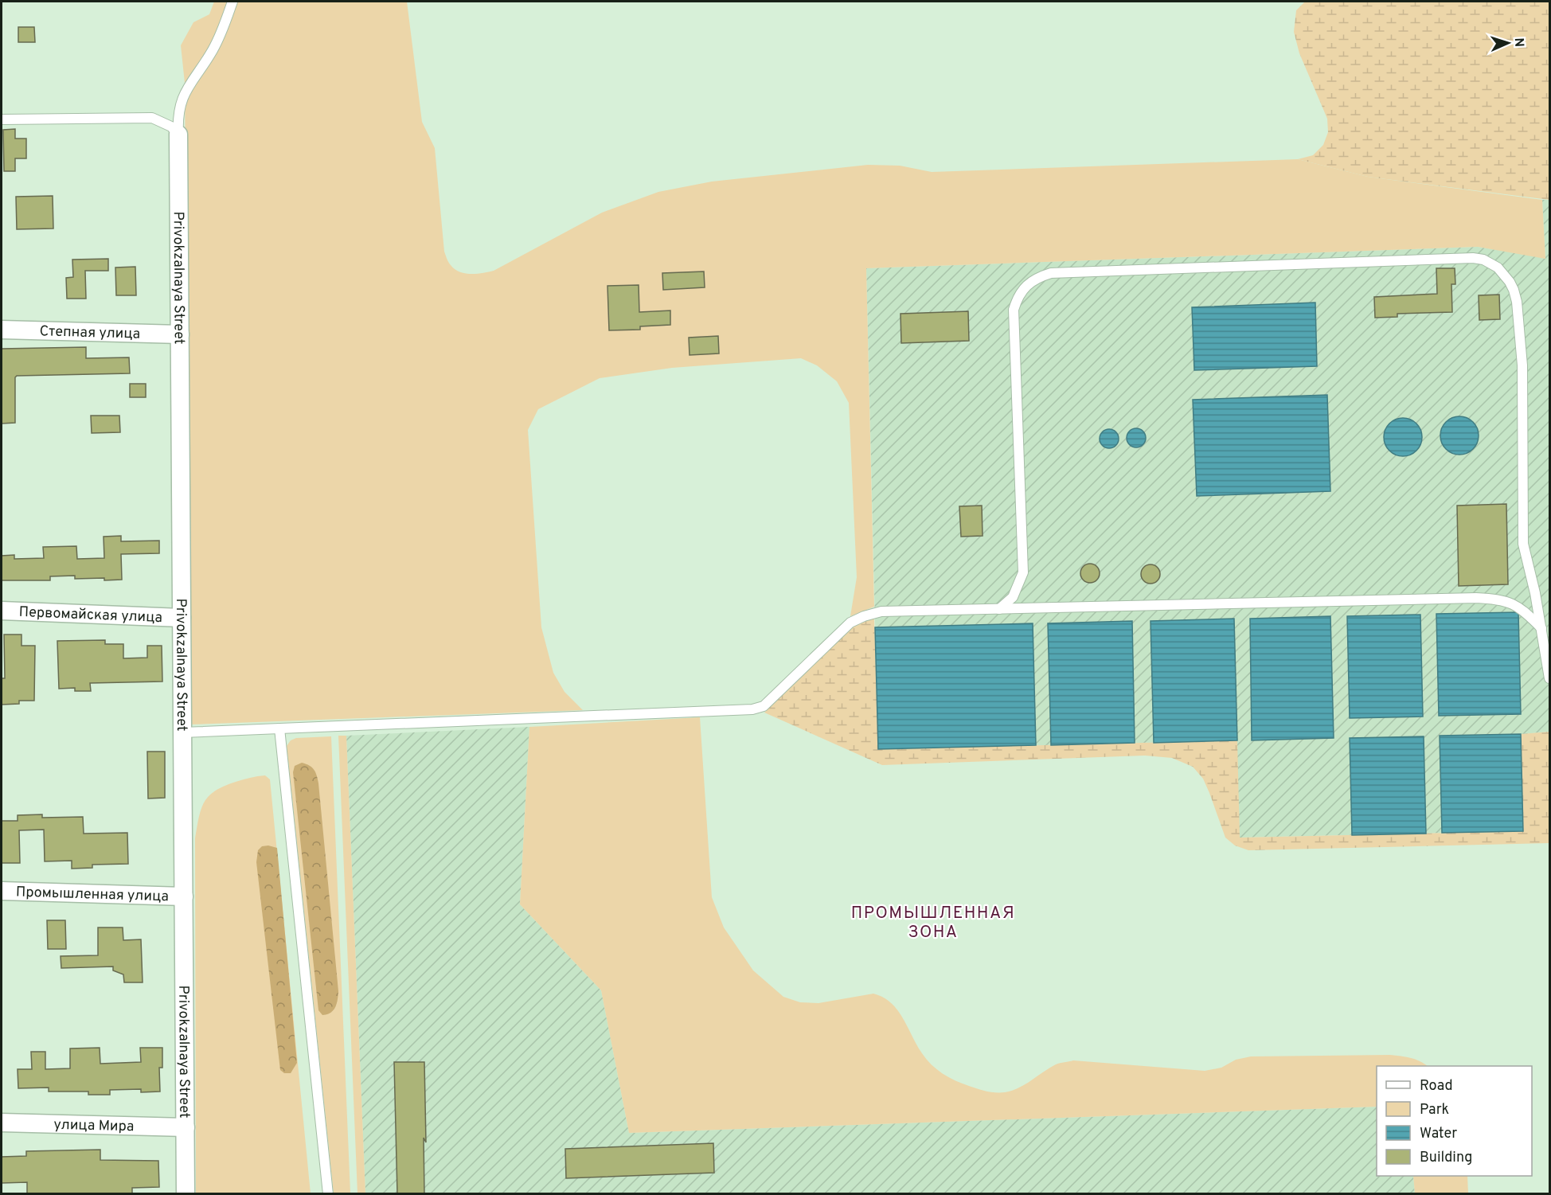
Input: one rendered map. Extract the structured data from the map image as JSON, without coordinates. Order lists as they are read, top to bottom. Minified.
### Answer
{"streets":{"street":["Privokzalnaya Street","Степная улица","Первомайская улица","Промышленная улица","улица Мира"]},"crossings":[["Privokzalnaya Street","Степная улица"],["Privokzalnaya Street","Первомайская улица"],["Privokzalnaya Street","Промышленная улица"],["Privokzalnaya Street","улица Мира"]],"districts":["ПРОМЫШЛЕННАЯ ЗОНА"],"legend":["Road","Park","Water","Building"],"north":"right"}
